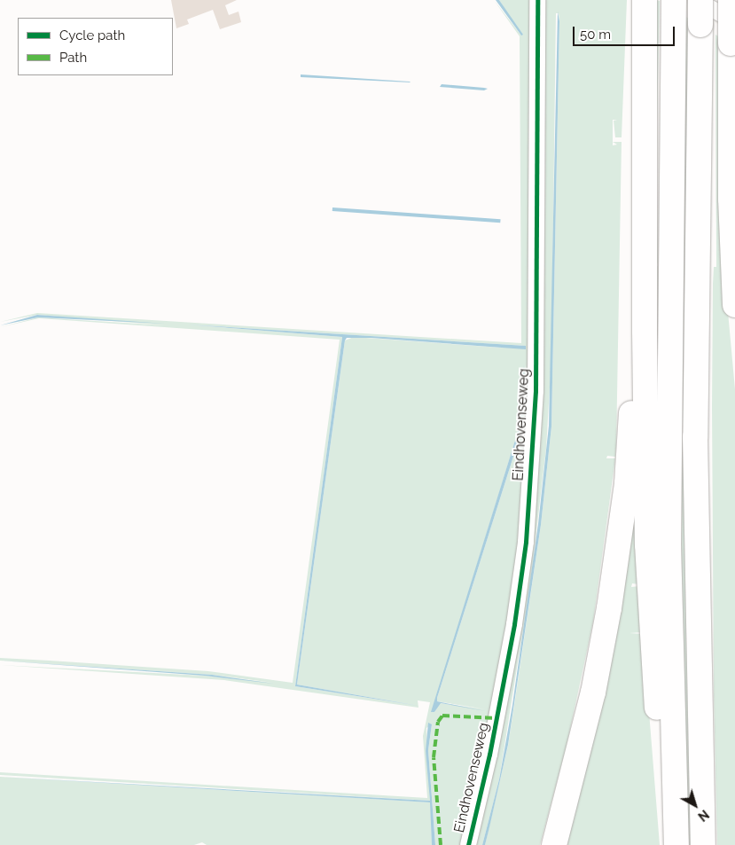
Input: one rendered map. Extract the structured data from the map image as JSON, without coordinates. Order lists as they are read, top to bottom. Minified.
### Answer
{"streets":{"street":["Eindhovenseweg"]},"legend":["Cycle path","Path"],"scale_bar":"50 m","north":"bottom right"}
